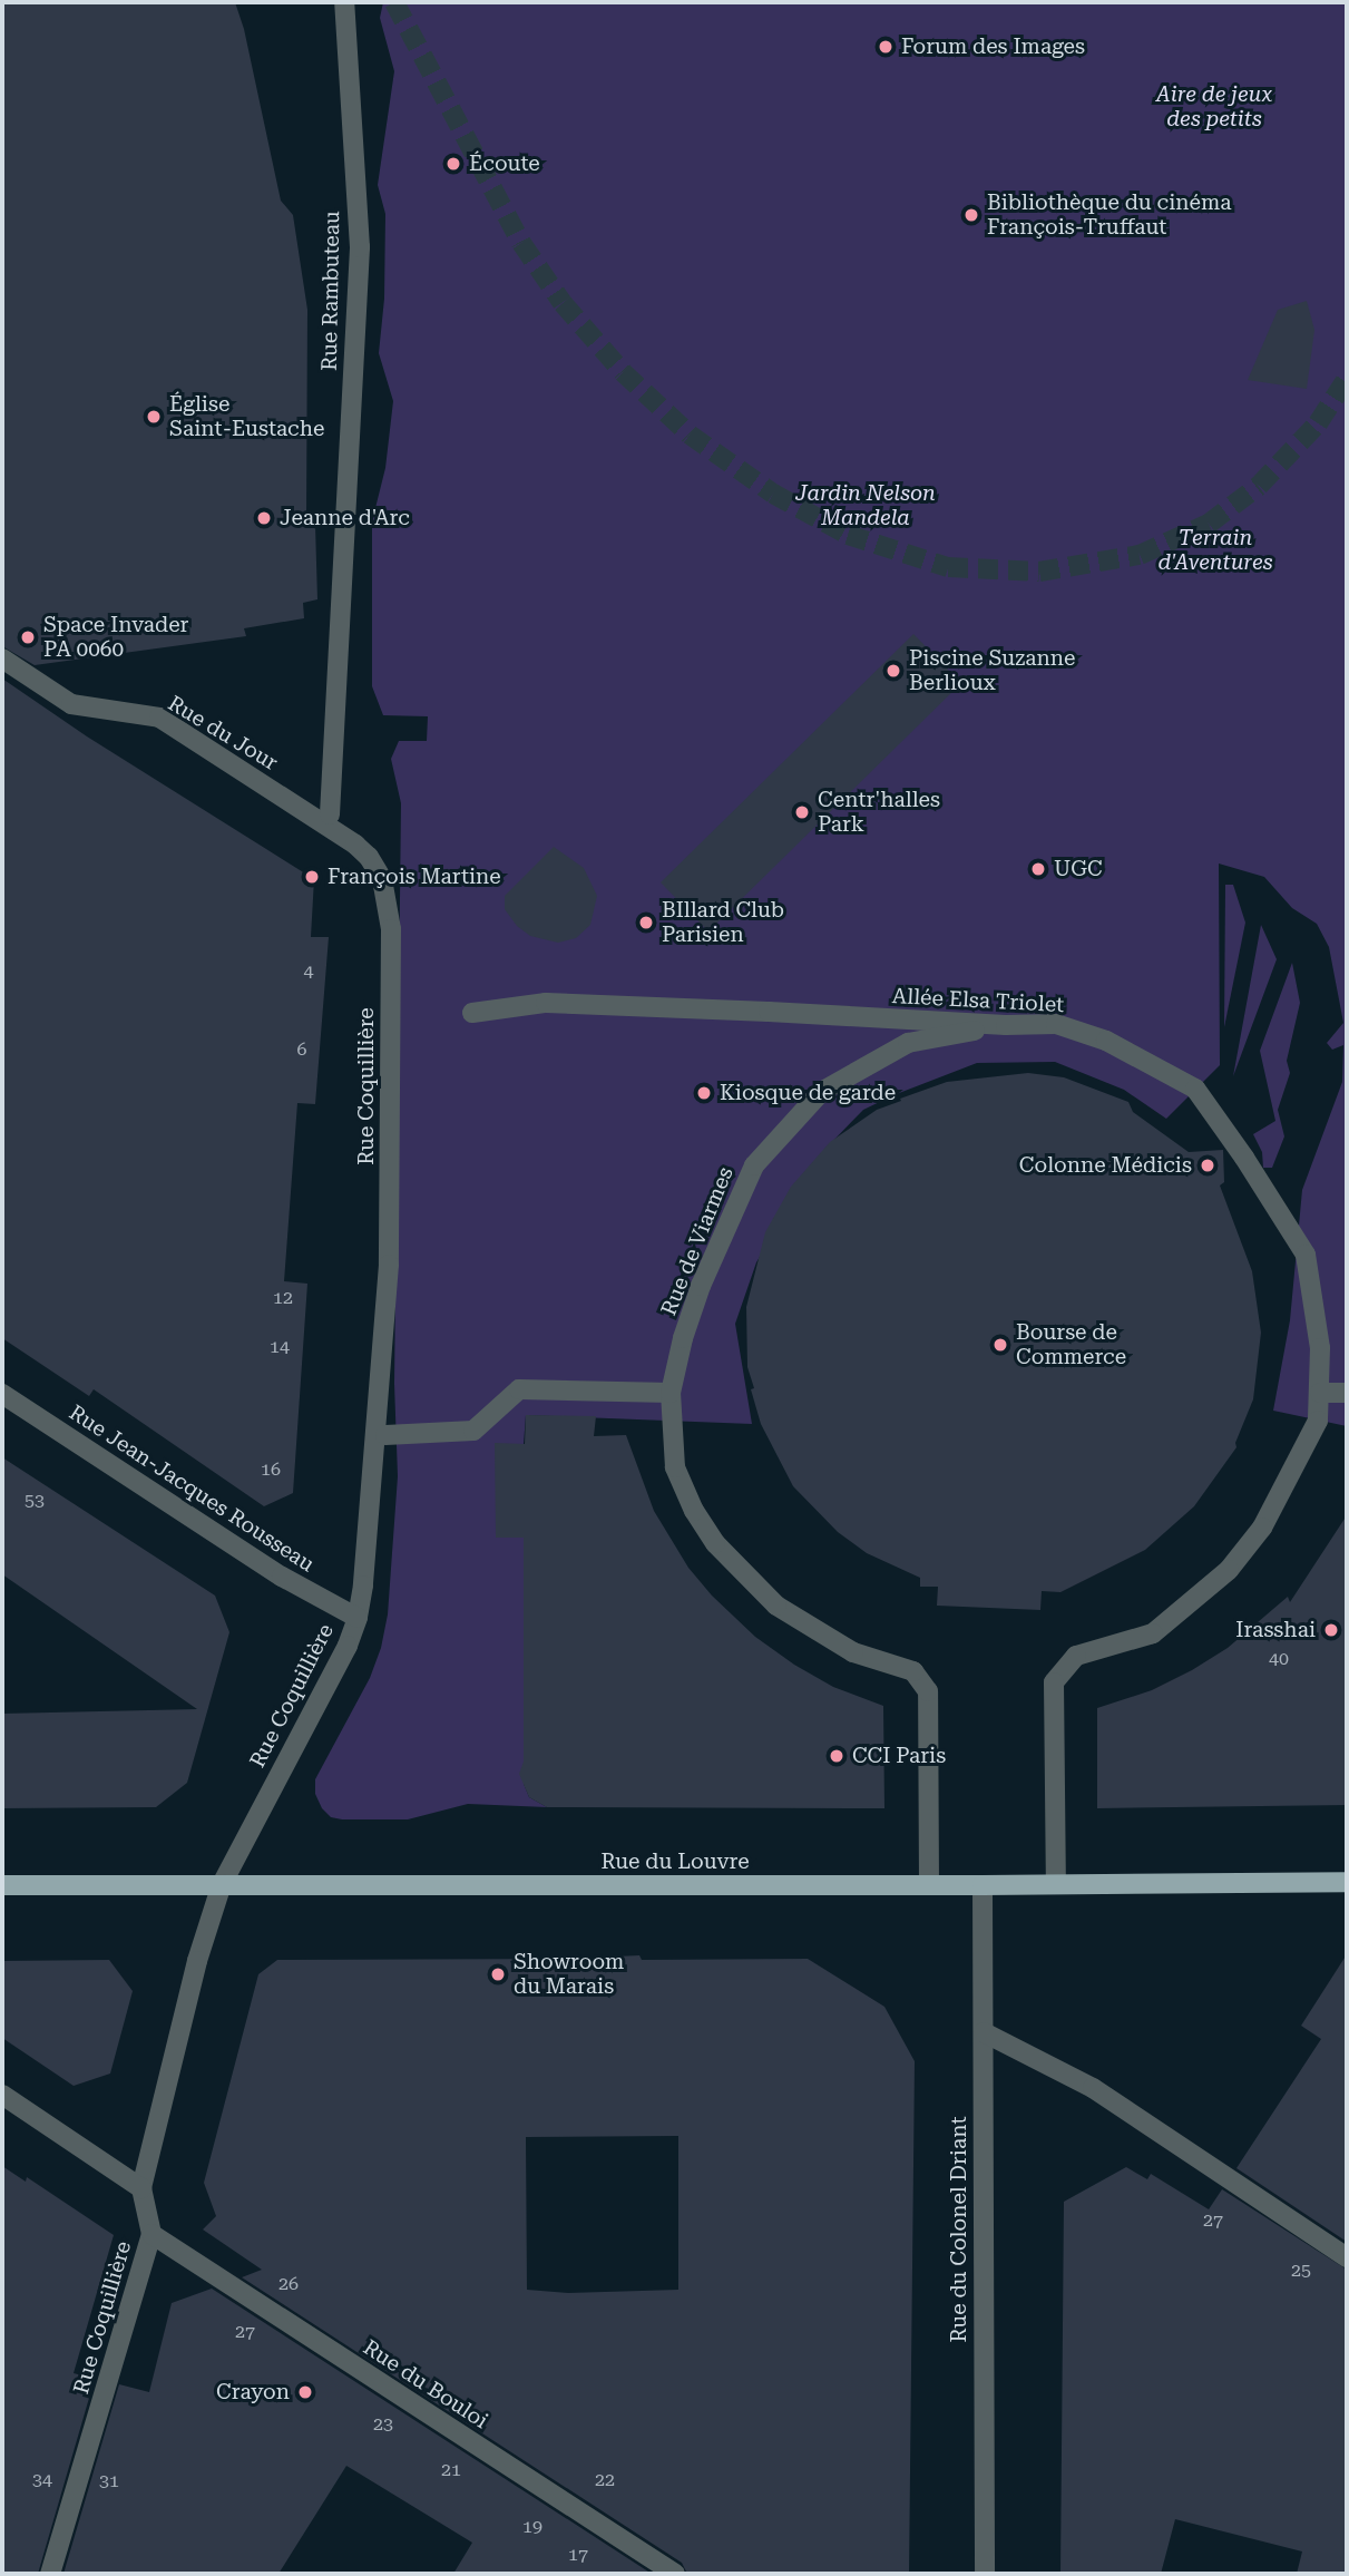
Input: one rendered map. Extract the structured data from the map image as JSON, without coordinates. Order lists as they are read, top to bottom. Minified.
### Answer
{"streets":{"main road":["Rue du Louvre"],"street":["Rue Rambuteau","Rue du Jour","Allée Elsa Triolet","Rue Coquillière","Rue de Viarmes","Rue Jean-Jacques Rousseau","Rue du Colonel Driant","Rue du Bouloi"]},"crossings":[["Rue Rambuteau","Rue du Jour"],["Rue Rambuteau","Rue Coquillière"],["Rue du Jour","Rue Coquillière"],["Allée Elsa Triolet","Rue de Viarmes"],["Allée Elsa Triolet","Rue du Louvre"],["Rue Coquillière","Rue Jean-Jacques Rousseau"],["Rue Coquillière","Rue du Louvre"],["Rue Coquillière","Rue du Bouloi"],["Rue de Viarmes","Rue du Louvre"],["Rue du Louvre","Rue du Colonel Driant"]],"parks":["Aire de jeux des petits","Jardin Nelson Mandela","Terrain d'Aventures"],"places":["Forum des Images","Écoute","Bibliothèque du cinéma François-Truffaut","Église Saint-Eustache","Jeanne d'Arc","Space Invader PA 0060","Piscine Suzanne Berlioux","Centr'halles Park","UGC","François Martine","BIllard Club Parisien","Kiosque de garde","Colonne Médicis","Bourse de Commerce","Irasshai","CCI Paris","Showroom du Marais","Crayon"],"house_numbers":["4","6","12","14","16","53","40","27","25","26","27","23","21","34","22","31","19","17"]}
